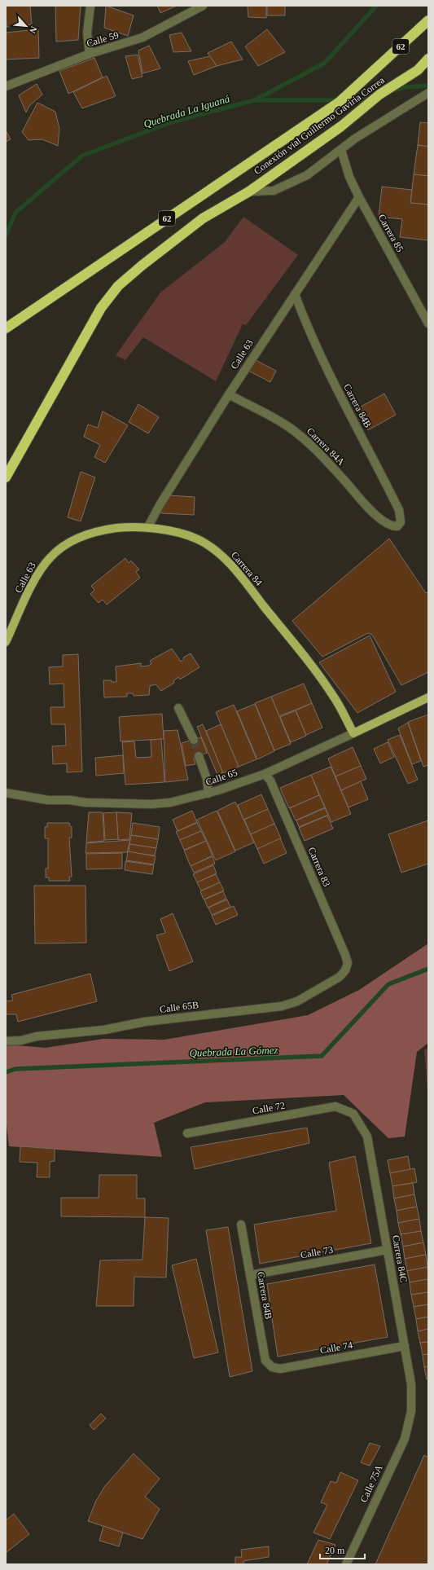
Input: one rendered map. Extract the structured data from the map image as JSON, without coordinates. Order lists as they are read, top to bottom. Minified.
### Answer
{"streets":{"highway":["62","Conexión vial Guillermo Gaviria Correa"],"main road":["Calle 63","Carrera 84","Calle 65"],"street":["Calle 59","Carrera 85","Carrera 84B","Carrera 84A","Carrera 83","Calle 65B","Calle 72","Calle 73","Carrera 84C","Calle 74","Calle 75A"]},"crossings":[["Carrera 85","Calle 63"],["Calle 63","Carrera 84B"],["Calle 63","Carrera 84A"],["Calle 63","Carrera 84"],["Carrera 84B","Carrera 84A"],["Carrera 84B","Calle 73"],["Carrera 84B","Calle 74"],["Carrera 84","Calle 65"],["Calle 65","Carrera 83"],["Carrera 83","Calle 65B"],["Calle 72","Carrera 84C"],["Calle 73","Carrera 84C"],["Carrera 84C","Calle 74"],["Carrera 84C","Calle 75A"]],"water":["Quebrada La Iguaná","Quebrada La Gómez"],"scale_bar":"20 m","north":"bottom right"}
